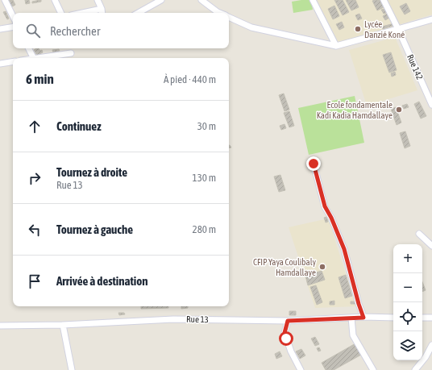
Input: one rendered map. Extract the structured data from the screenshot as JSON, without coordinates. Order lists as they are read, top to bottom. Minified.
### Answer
{"streets":{"street":["Rue 142","Rue 13"]},"places":["Lycée Danzié Koné","Ecole fondamentale Kadi Kadia Hamdallaye","CFIP Yaya Coulibaly Hamdallaye"],"page":{"search":"Rechercher","heading":["6 min","À pied · 440 m"],"list":[["Continuez","30 m"],["Tournez à droite","Rue 13","130 m"],["Tournez à gauche","280 m"],"Arrivée à destination"],"map_buttons":["+","−"]}}
